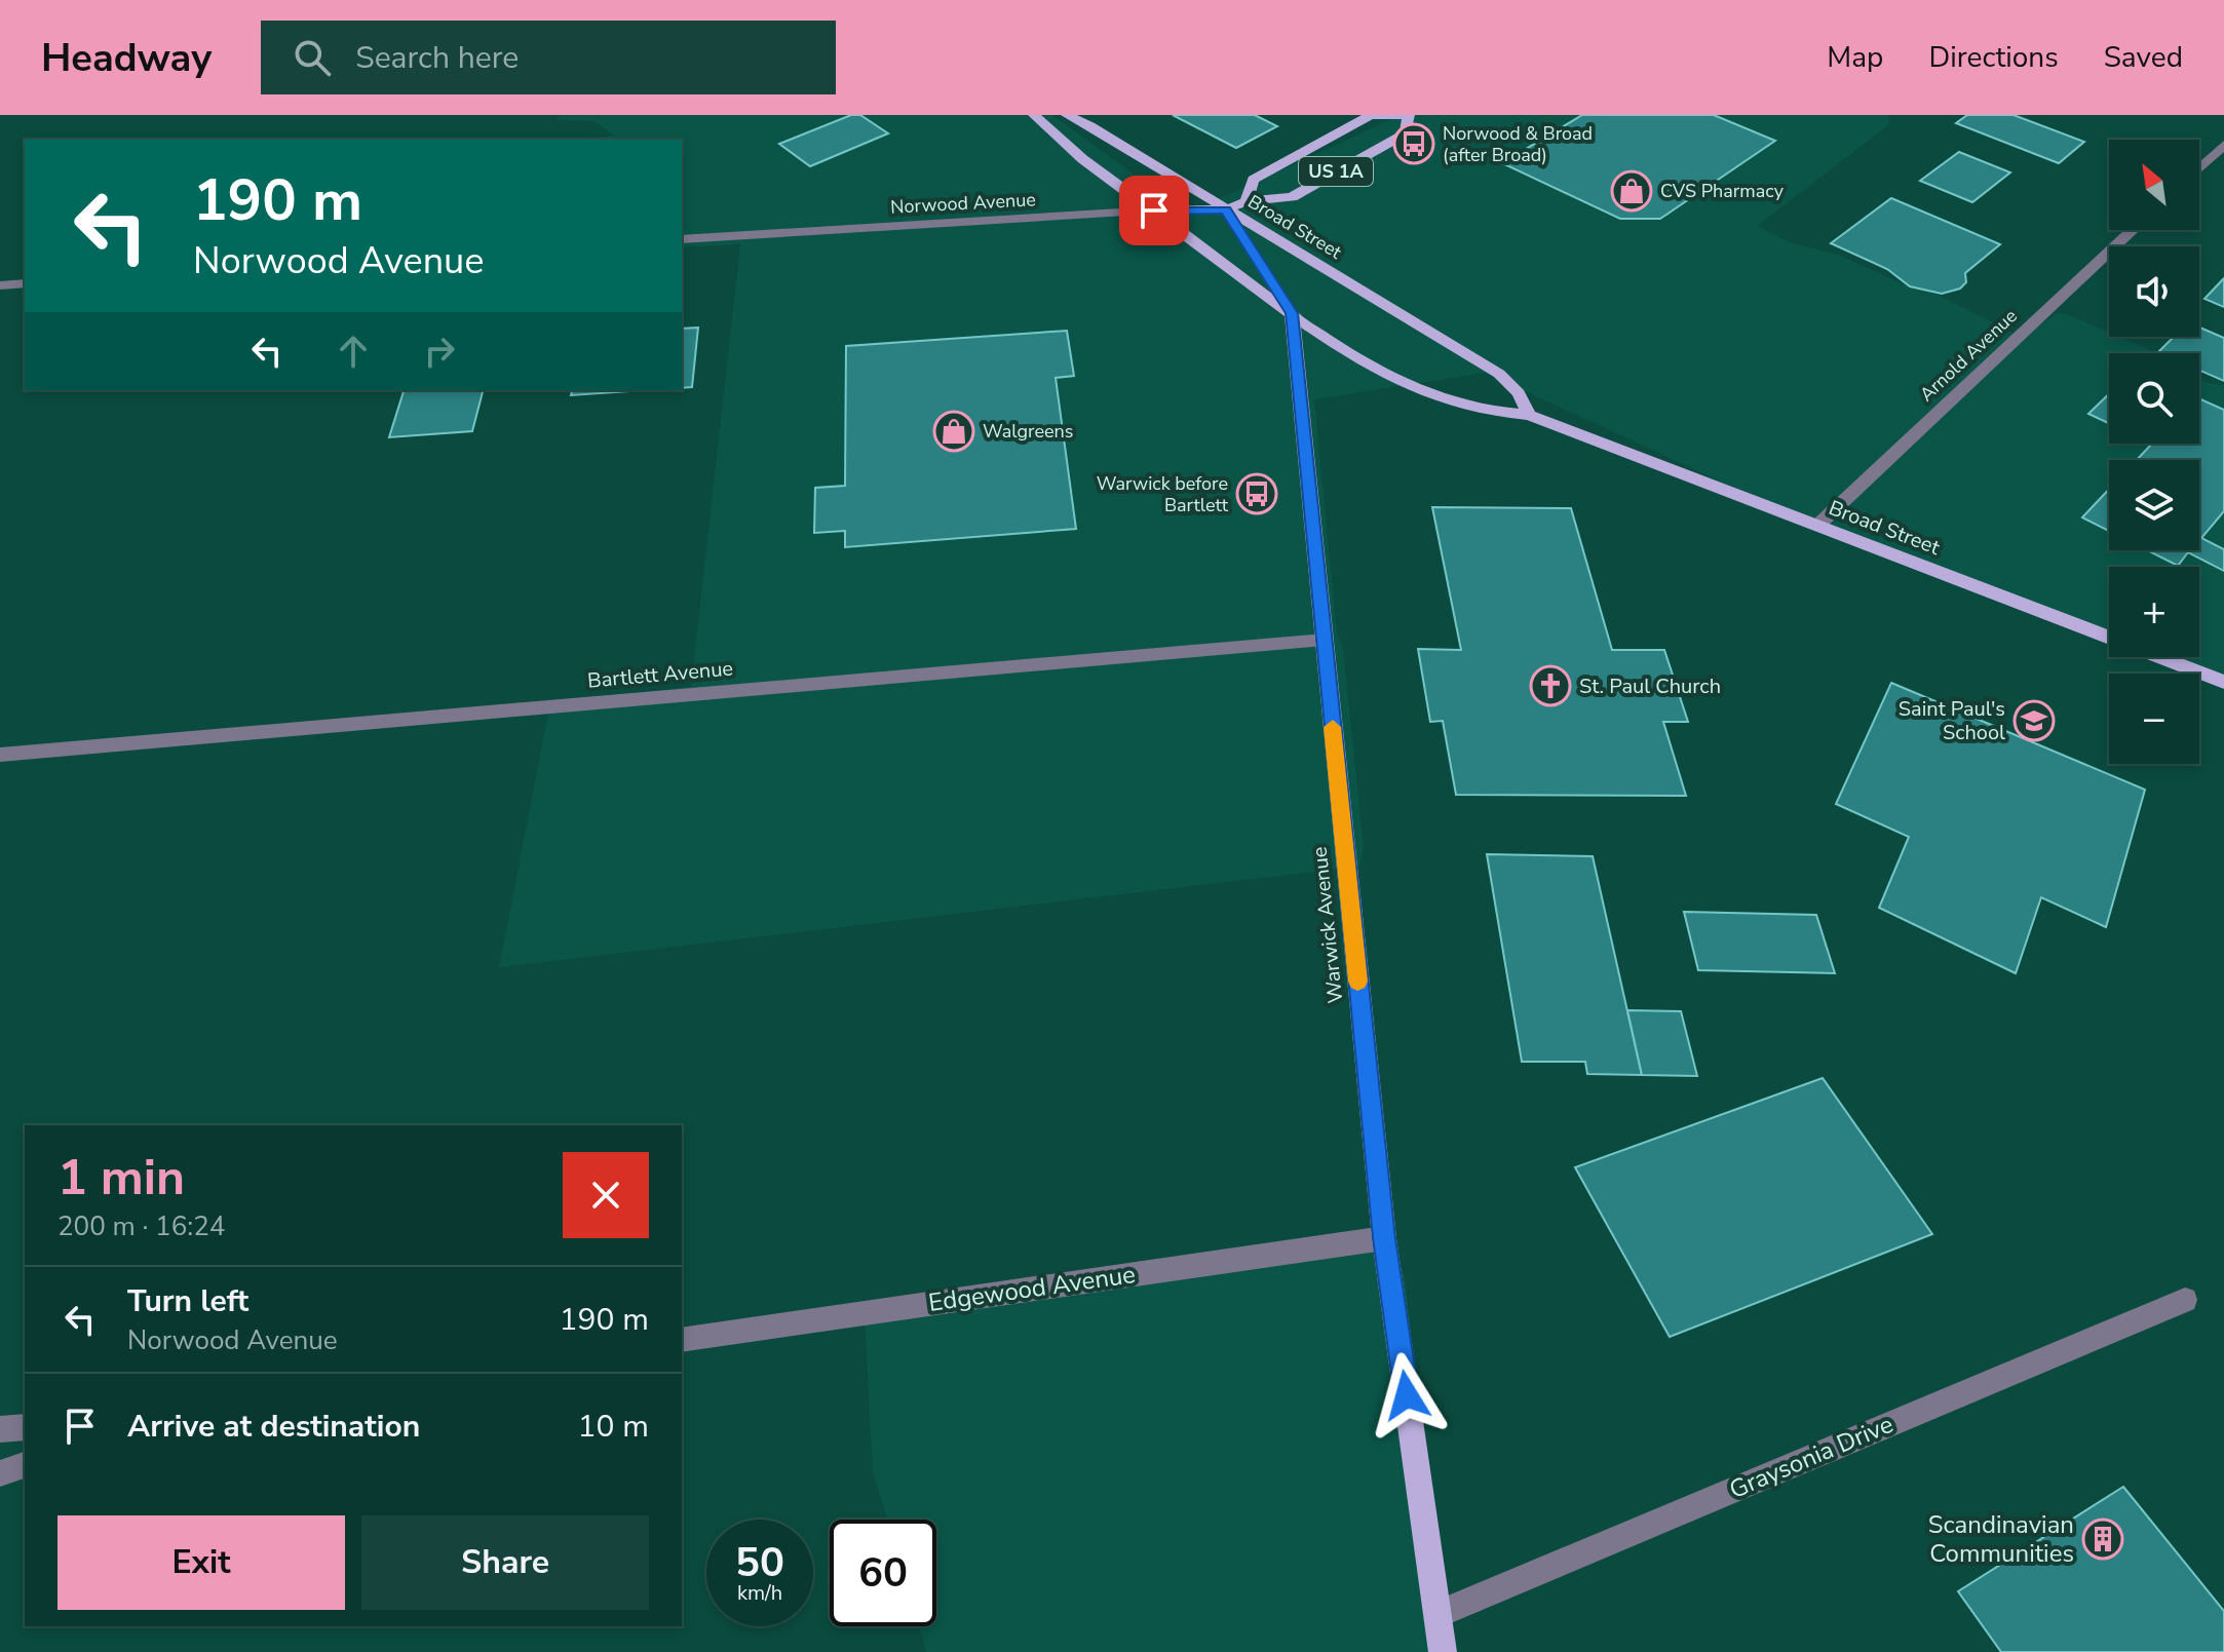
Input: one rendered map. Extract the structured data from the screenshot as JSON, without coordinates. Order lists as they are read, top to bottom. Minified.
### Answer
{"streets":{"main road":["US 1A","Norwood Avenue","Broad Street","Warwick Avenue"],"street":["Arnold Avenue","Bartlett Avenue","Edgewood Avenue","Graysonia Drive"]},"crossings":[["Norwood Avenue","Broad Street"],["Norwood Avenue","Warwick Avenue"],["Broad Street","Arnold Avenue"],["Broad Street","Warwick Avenue"],["Bartlett Avenue","Warwick Avenue"],["Warwick Avenue","Edgewood Avenue"],["Warwick Avenue","Graysonia Drive"]],"places":{"bus stop":["Norwood & Broad (after Broad)","Warwick before Bartlett"],"shop":["CVS Pharmacy","Walgreens"],"church":["St. Paul Church"],"school or university":["Saint Paul's School"],"building":["Scandinavian Communities"]},"north":"top left","page":{"header":"Headway","search":"Search here","nav":["Map","Directions","Saved"],"map_buttons":["+","−"],"turn":["190 m","Norwood Avenue"],"heading":["1 min","200 m · 16:24"],"list":[{"name":"Turn left","note":"Norwood Avenue","value":"190 m"},{"name":"Arrive at destination","value":"10 m"}],"buttons":["Exit","Share"],"speed":"50 km/h","limit":"60"}}
